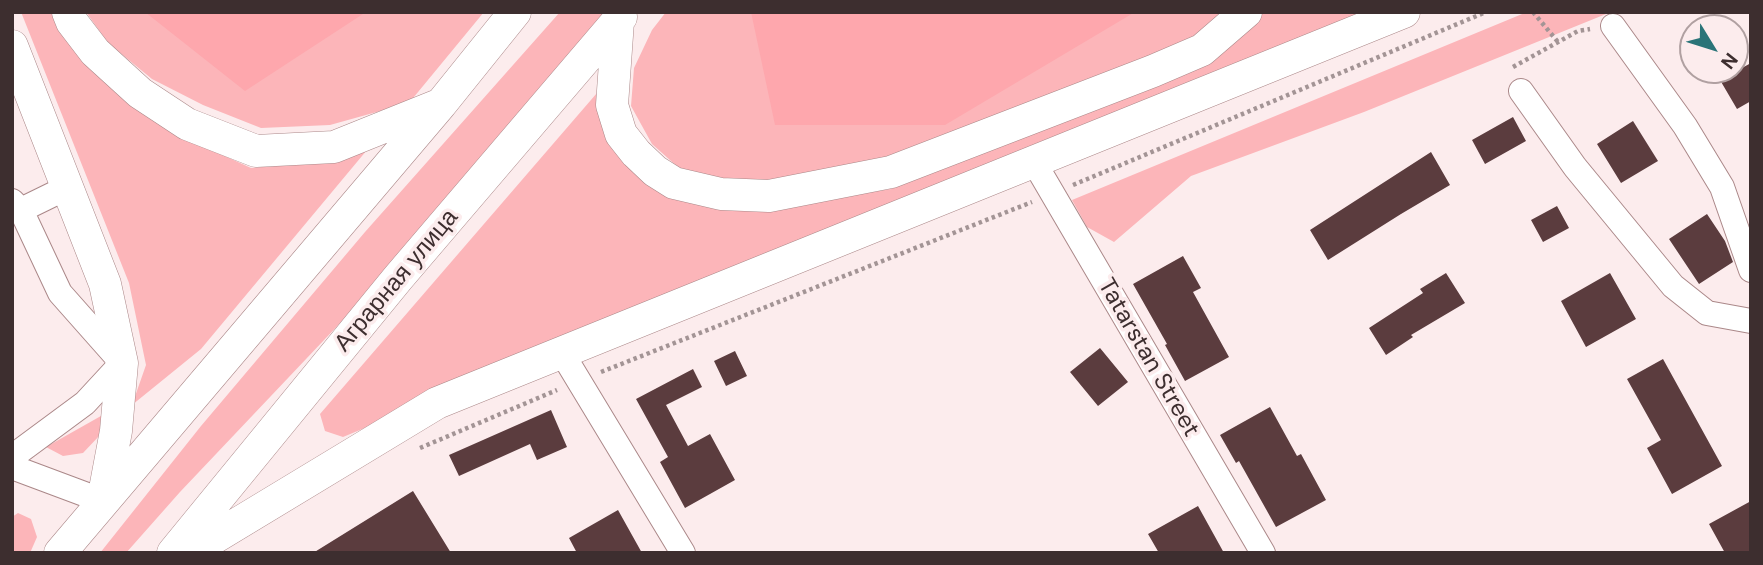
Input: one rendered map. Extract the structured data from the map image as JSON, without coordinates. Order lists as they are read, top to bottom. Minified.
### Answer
{"streets":{"main road":["Аграрная улица"],"street":["Tatarstan Street"]},"north":"bottom right"}
